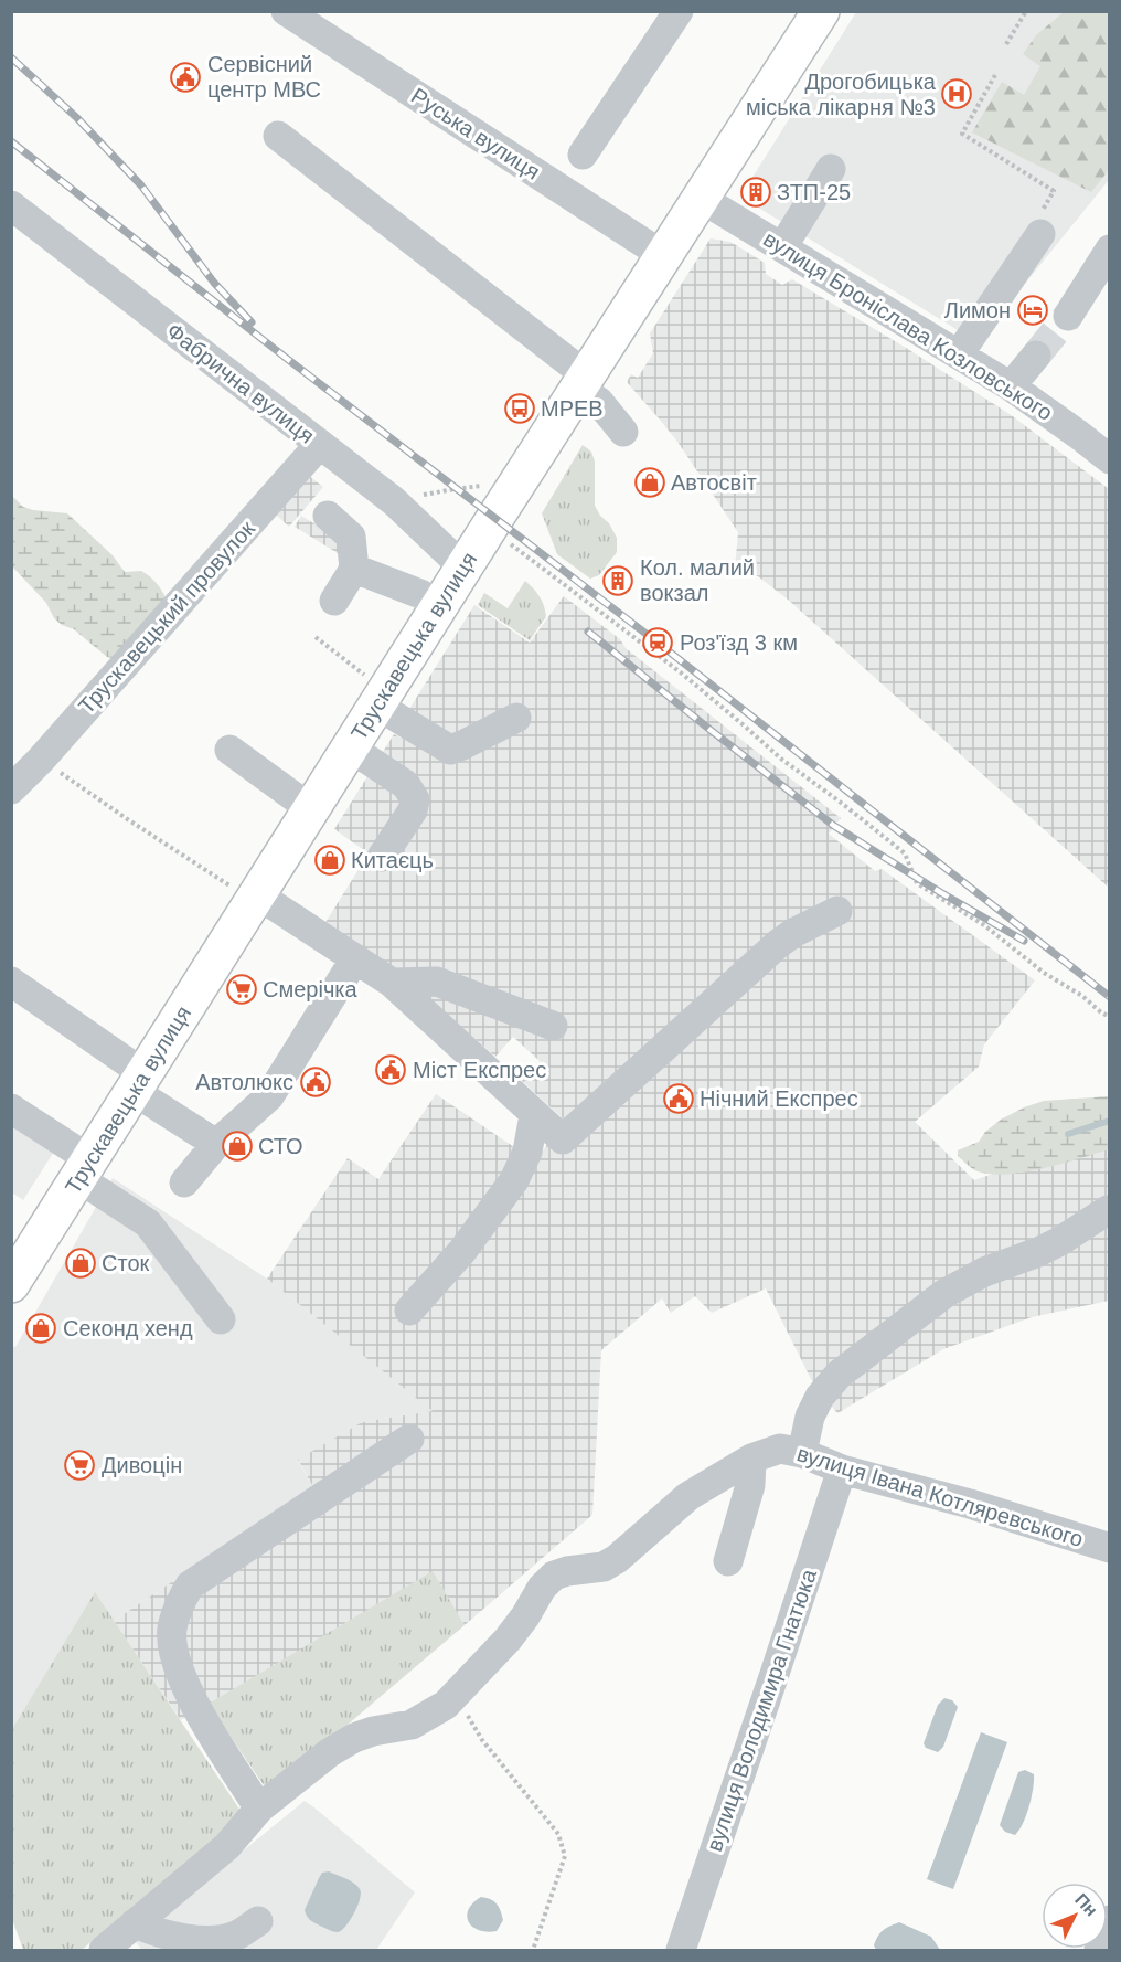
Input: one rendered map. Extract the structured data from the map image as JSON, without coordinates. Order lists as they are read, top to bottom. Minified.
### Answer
{"streets":{"main road":["Трускавецька вулиця"],"street":["Руська вулиця","вулиця Броніслава Козловського","Фабрична вулиця","Трускавецький провулок","вулиця Івана Котляревського","вулиця Володимира Гнатюка"]},"crossings":[["Руська вулиця","Трускавецька вулиця"],["вулиця Броніслава Козловського","Трускавецька вулиця"],["Фабрична вулиця","Трускавецький провулок"],["Фабрична вулиця","Трускавецька вулиця"],["вулиця Івана Котляревського","вулиця Володимира Гнатюка"]],"places":{"public building":["Сервісний центр МВС","Міст Експрес","Автолюкс","Нічний Експрес"],"hospital":["Дрогобицька міська лікарня №3"],"building":["ЗТП-25","Кол. малий вокзал"],"hotel":["Лимон"],"bus stop":["МРЕВ"],"shop":["Автосвіт","Китаєць","СТО","Сток","Секонд хенд"],"station":["Роз'їзд 3 км"],"supermarket":["Смерічка","Дивоцін"]},"north":"top right"}
